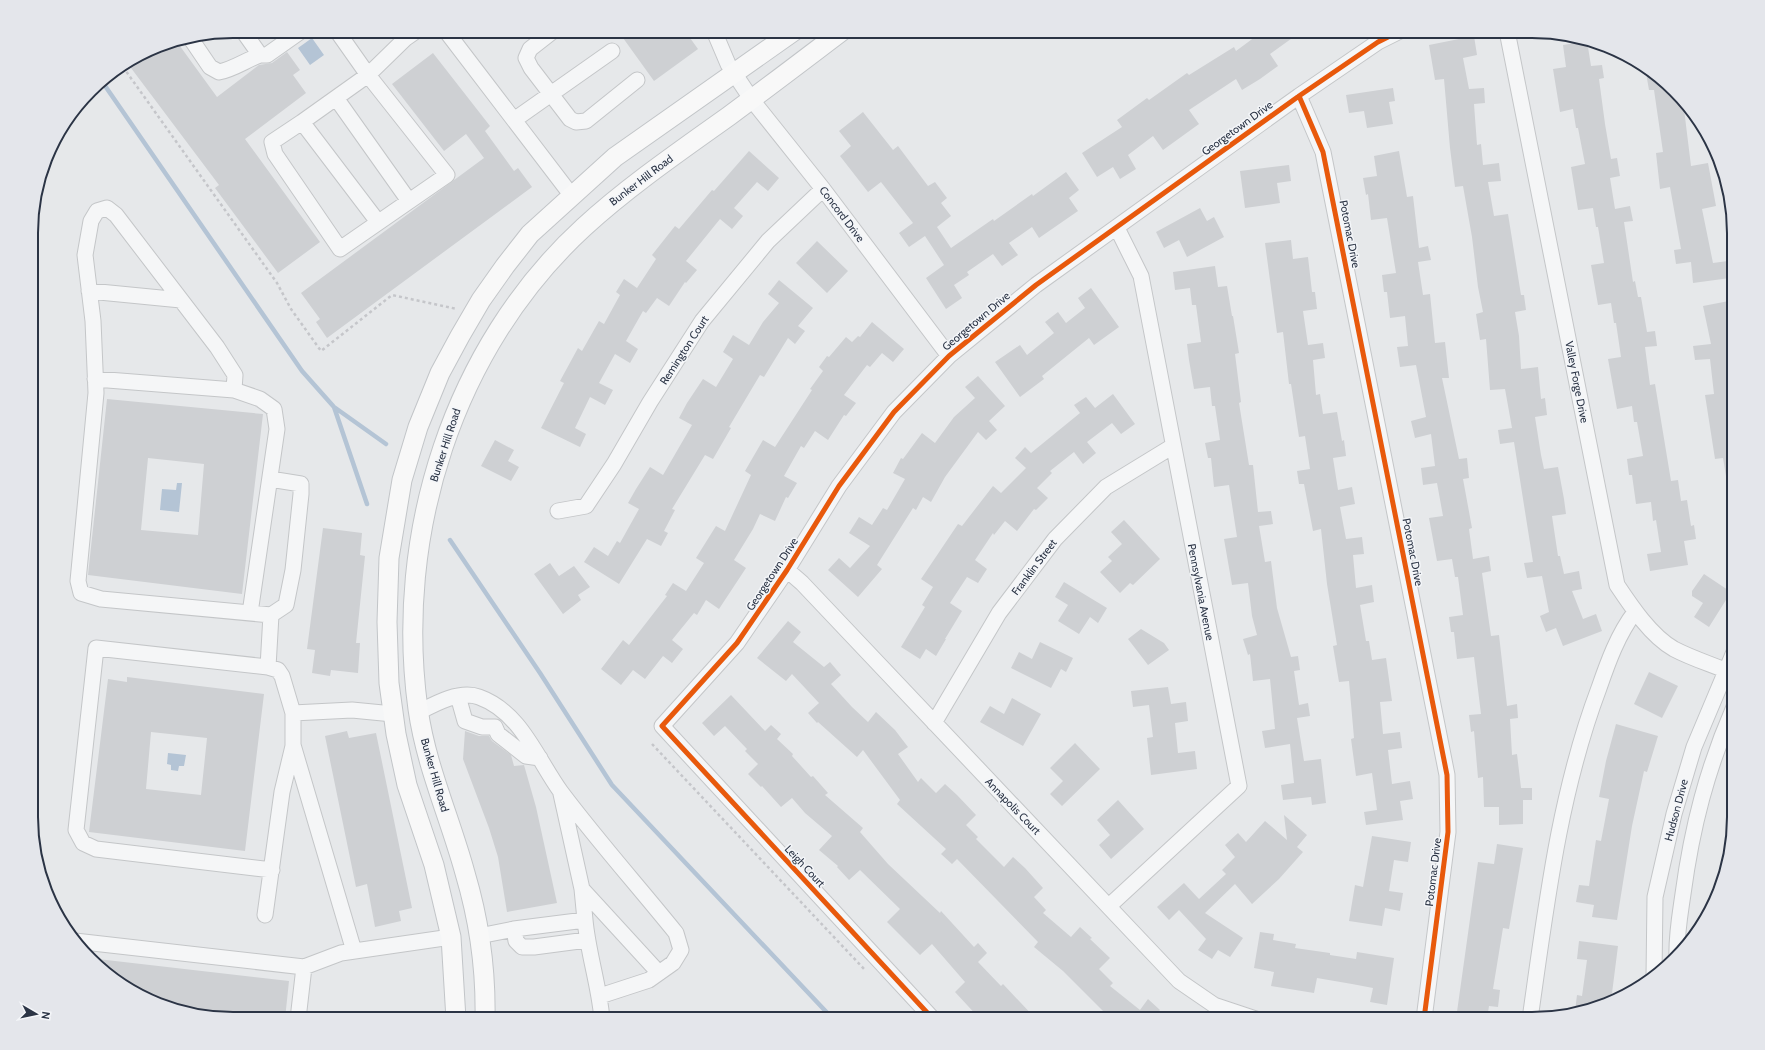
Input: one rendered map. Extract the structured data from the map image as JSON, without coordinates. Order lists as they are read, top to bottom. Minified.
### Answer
{"streets":{"main road":["Bunker Hill Road"],"street":["Georgetown Drive","Concord Drive","Potomac Drive","Remington Court","Valley Forge Drive","Franklin Street","Pennsylvania Avenue","Annapolis Court","Hudson Drive","Leigh Court"]},"crossings":[["Georgetown Drive","Concord Drive"],["Georgetown Drive","Potomac Drive"],["Georgetown Drive","Pennsylvania Avenue"],["Georgetown Drive","Annapolis Court"],["Georgetown Drive","Leigh Court"],["Bunker Hill Road","Concord Drive"],["Concord Drive","Remington Court"],["Franklin Street","Pennsylvania Avenue"],["Franklin Street","Annapolis Court"],["Pennsylvania Avenue","Annapolis Court"]],"north":"right"}
